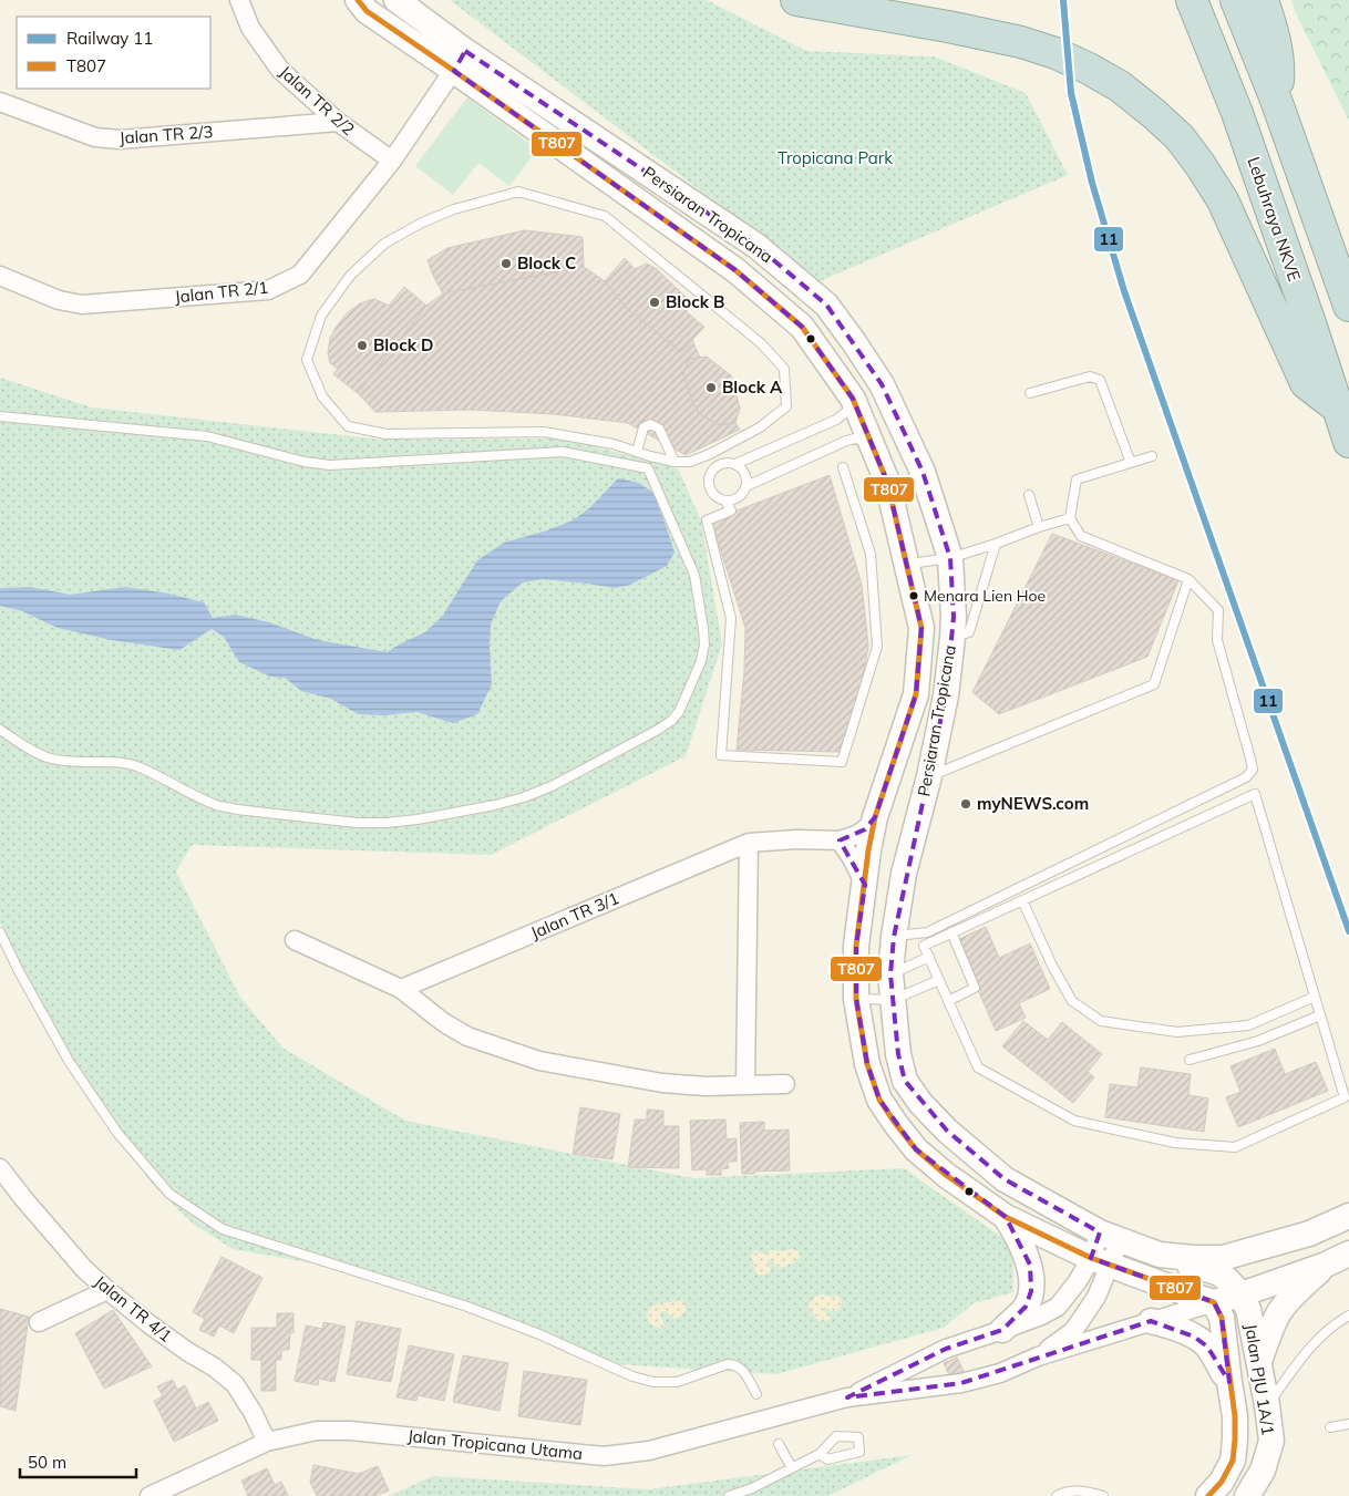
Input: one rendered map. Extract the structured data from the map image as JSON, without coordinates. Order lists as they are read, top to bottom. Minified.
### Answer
{"streets":{"highway":["Lebuhraya NKVE"],"main road":["Persiaran Tropicana","Jalan PJU 1A/1"],"street":["Jalan TR 2/2","Jalan TR 2/3","Jalan TR 2/1","Jalan TR 3/1","Jalan TR 4/1","Jalan Tropicana Utama"]},"crossings":[["Jalan TR 2/2","Jalan TR 2/3"],["Jalan TR 2/2","Jalan TR 2/1"],["Persiaran Tropicana","Jalan TR 2/1"],["Persiaran Tropicana","Jalan PJU 1A/1"],["Persiaran Tropicana","Jalan Tropicana Utama"],["Jalan TR 4/1","Jalan Tropicana Utama"],["Jalan PJU 1A/1","Jalan Tropicana Utama"]],"parks":["Tropicana Park"],"places":["Block C","Block B","Block D","Block A","Menara Lien Hoe","myNEWS.com"],"lines":["rail line 11","transit line T807"],"legend":["Railway 11","T807"],"scale_bar":"50 m"}
